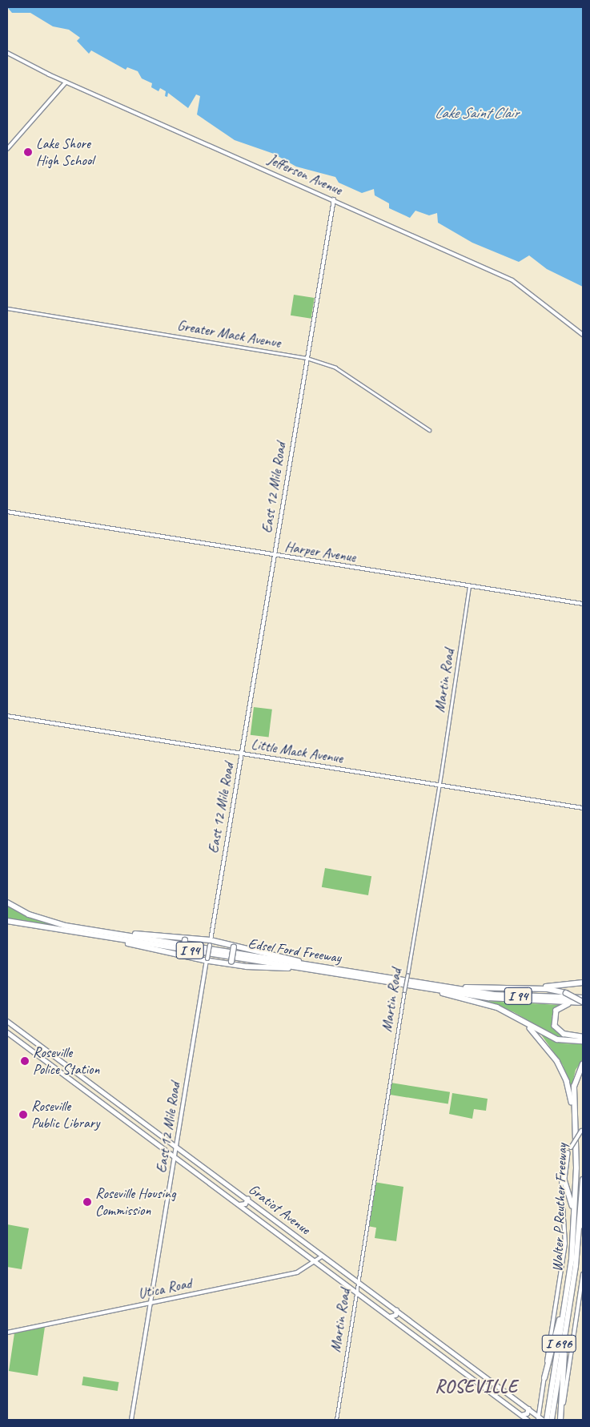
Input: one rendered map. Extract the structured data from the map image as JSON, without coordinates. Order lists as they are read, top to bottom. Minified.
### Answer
{"streets":{"highway":["I 94","Edsel Ford Freeway","Walter P Reuther Freeway","I 696"],"main road":["Jefferson Avenue","East 12 Mile Road","Harper Avenue","Little Mack Avenue","Gratiot Avenue","Utica Road"],"street":["Greater Mack Avenue","Martin Road"]},"crossings":[["Jefferson Avenue","East 12 Mile Road"],["Greater Mack Avenue","East 12 Mile Road"],["East 12 Mile Road","Harper Avenue"],["East 12 Mile Road","Little Mack Avenue"],["East 12 Mile Road","Gratiot Avenue"],["East 12 Mile Road","Utica Road"],["Harper Avenue","Martin Road"],["Martin Road","Little Mack Avenue"],["Martin Road","Gratiot Avenue"],["Gratiot Avenue","Utica Road"]],"districts":["ROSEVILLE"],"water":["Lake Saint Clair"],"places":["Lake Shore High School","Roseville Police Station","Roseville Public Library","Roseville Housing Commission"]}
